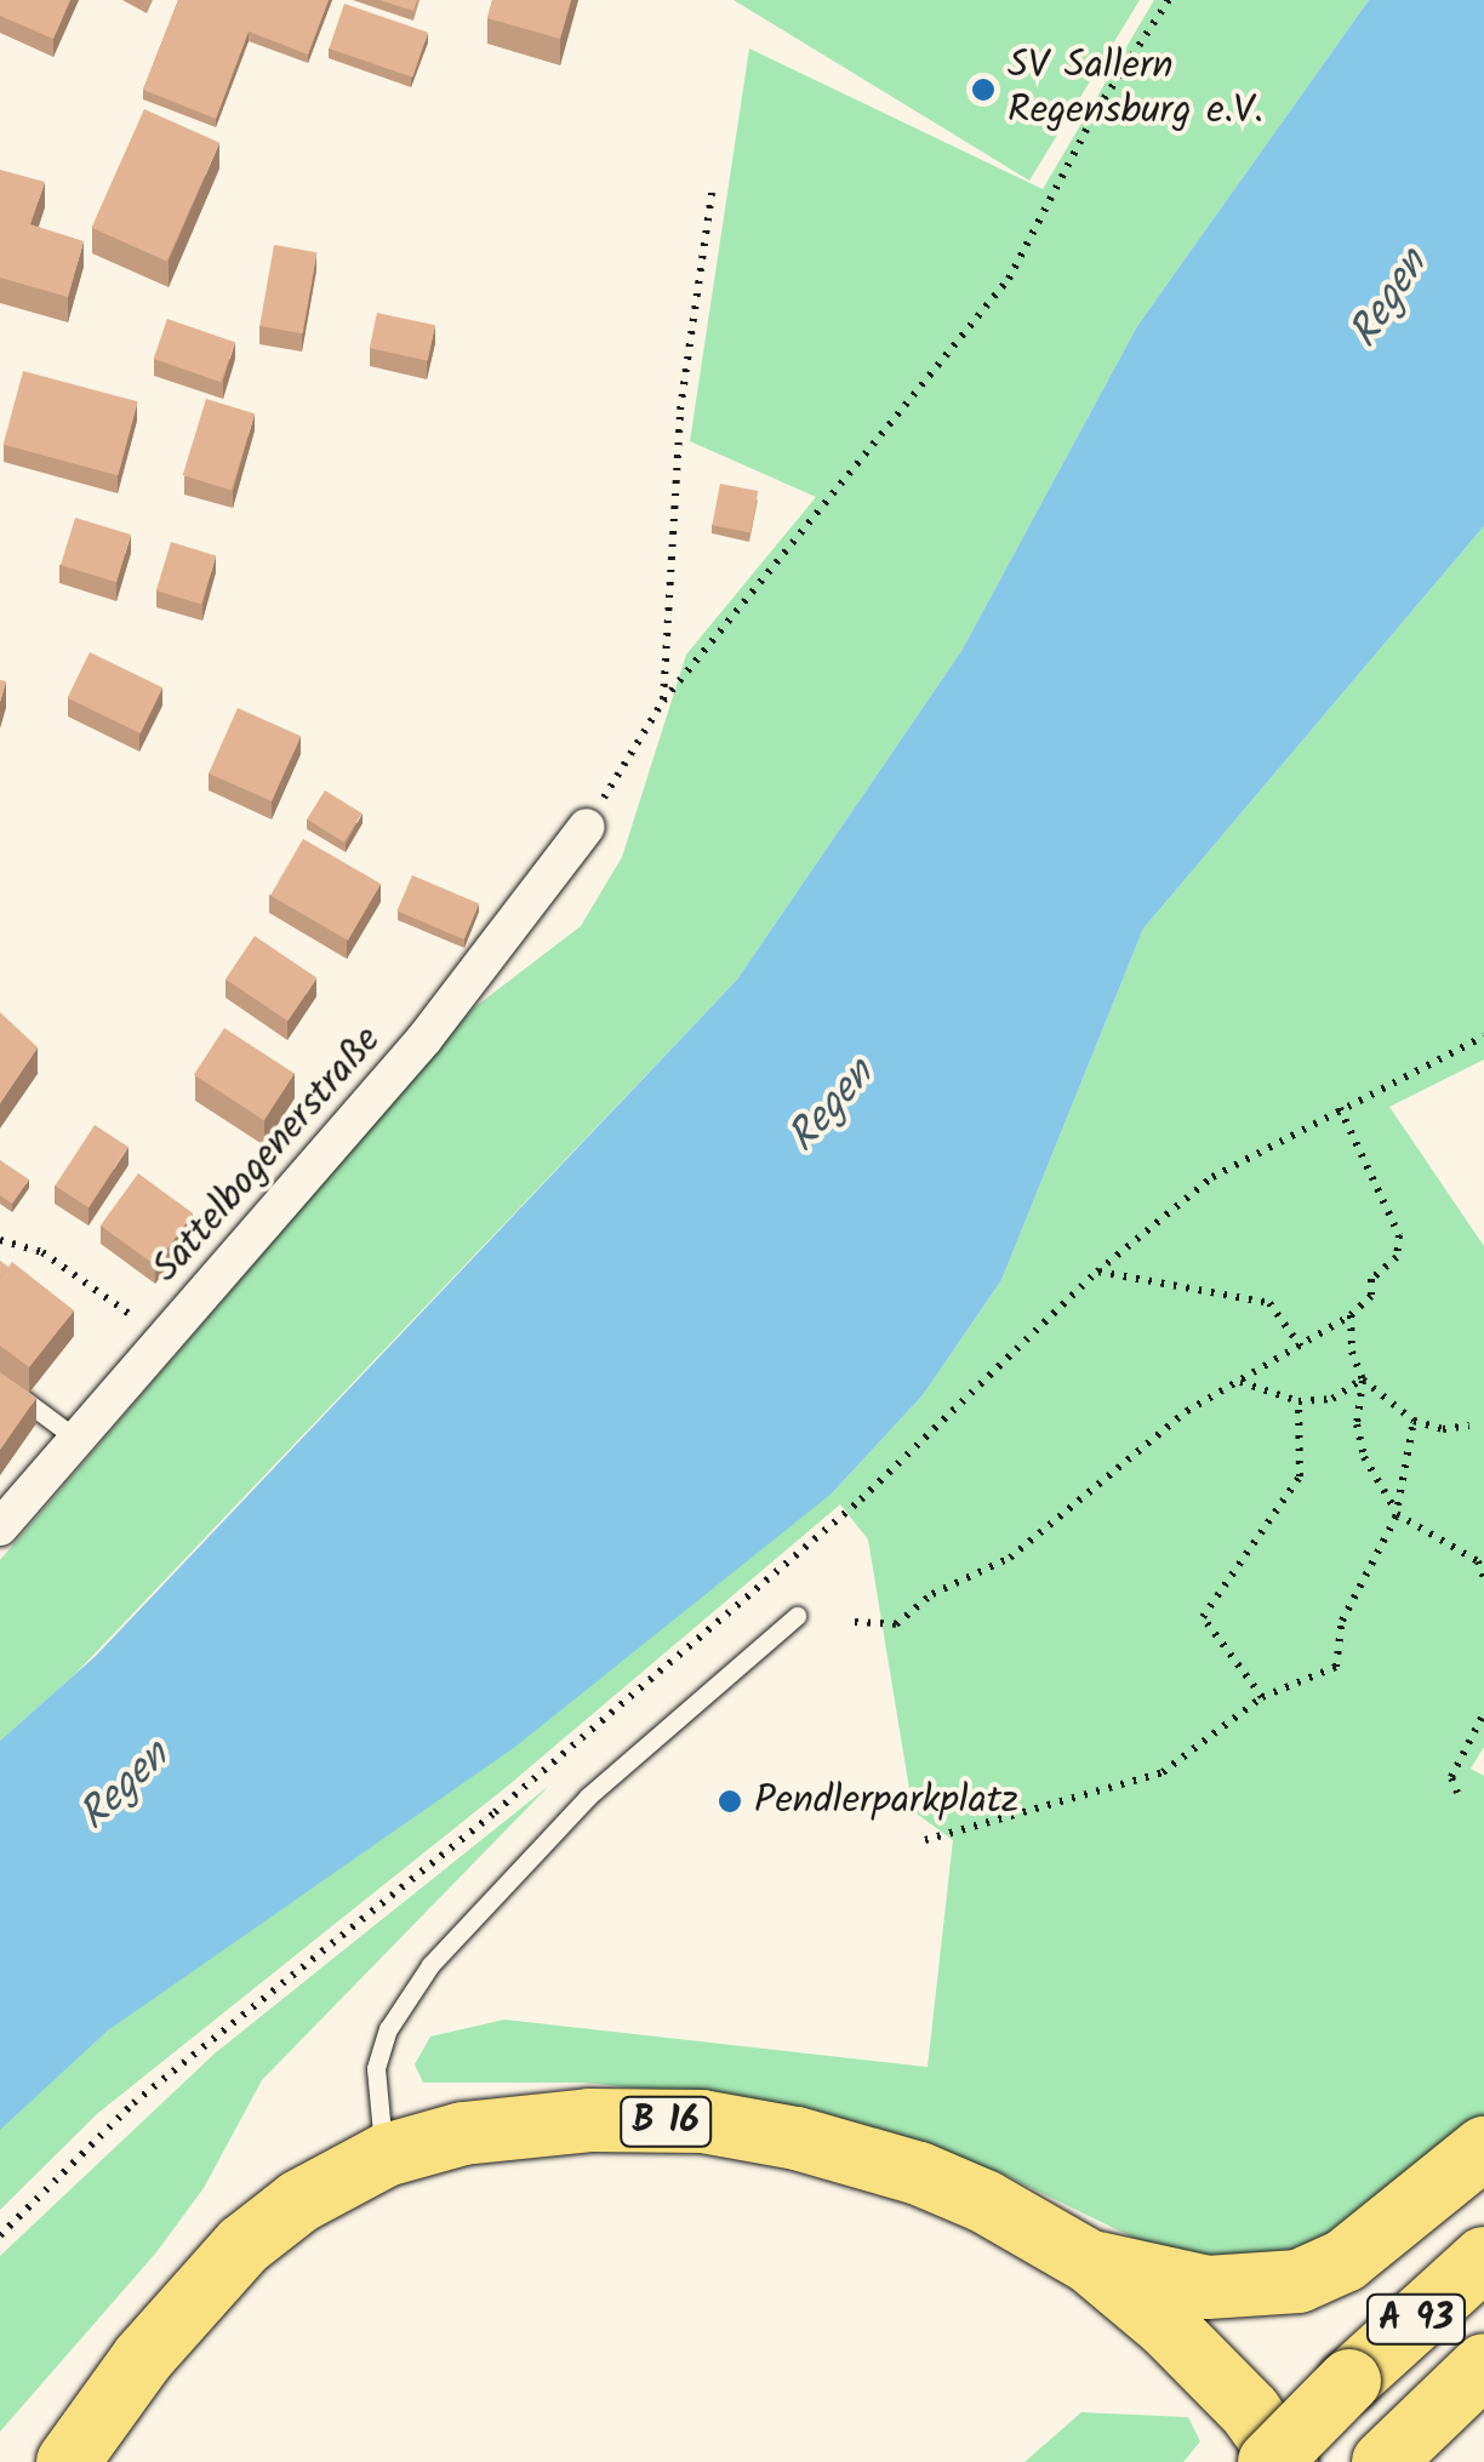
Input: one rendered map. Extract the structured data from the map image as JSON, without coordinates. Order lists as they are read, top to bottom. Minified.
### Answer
{"streets":{"highway":["B 16","A 93"],"street":["Sattelbogenerstraße"]},"water":["Regen"],"places":["SV Sallern Regensburg e.V.","Pendlerparkplatz"]}
